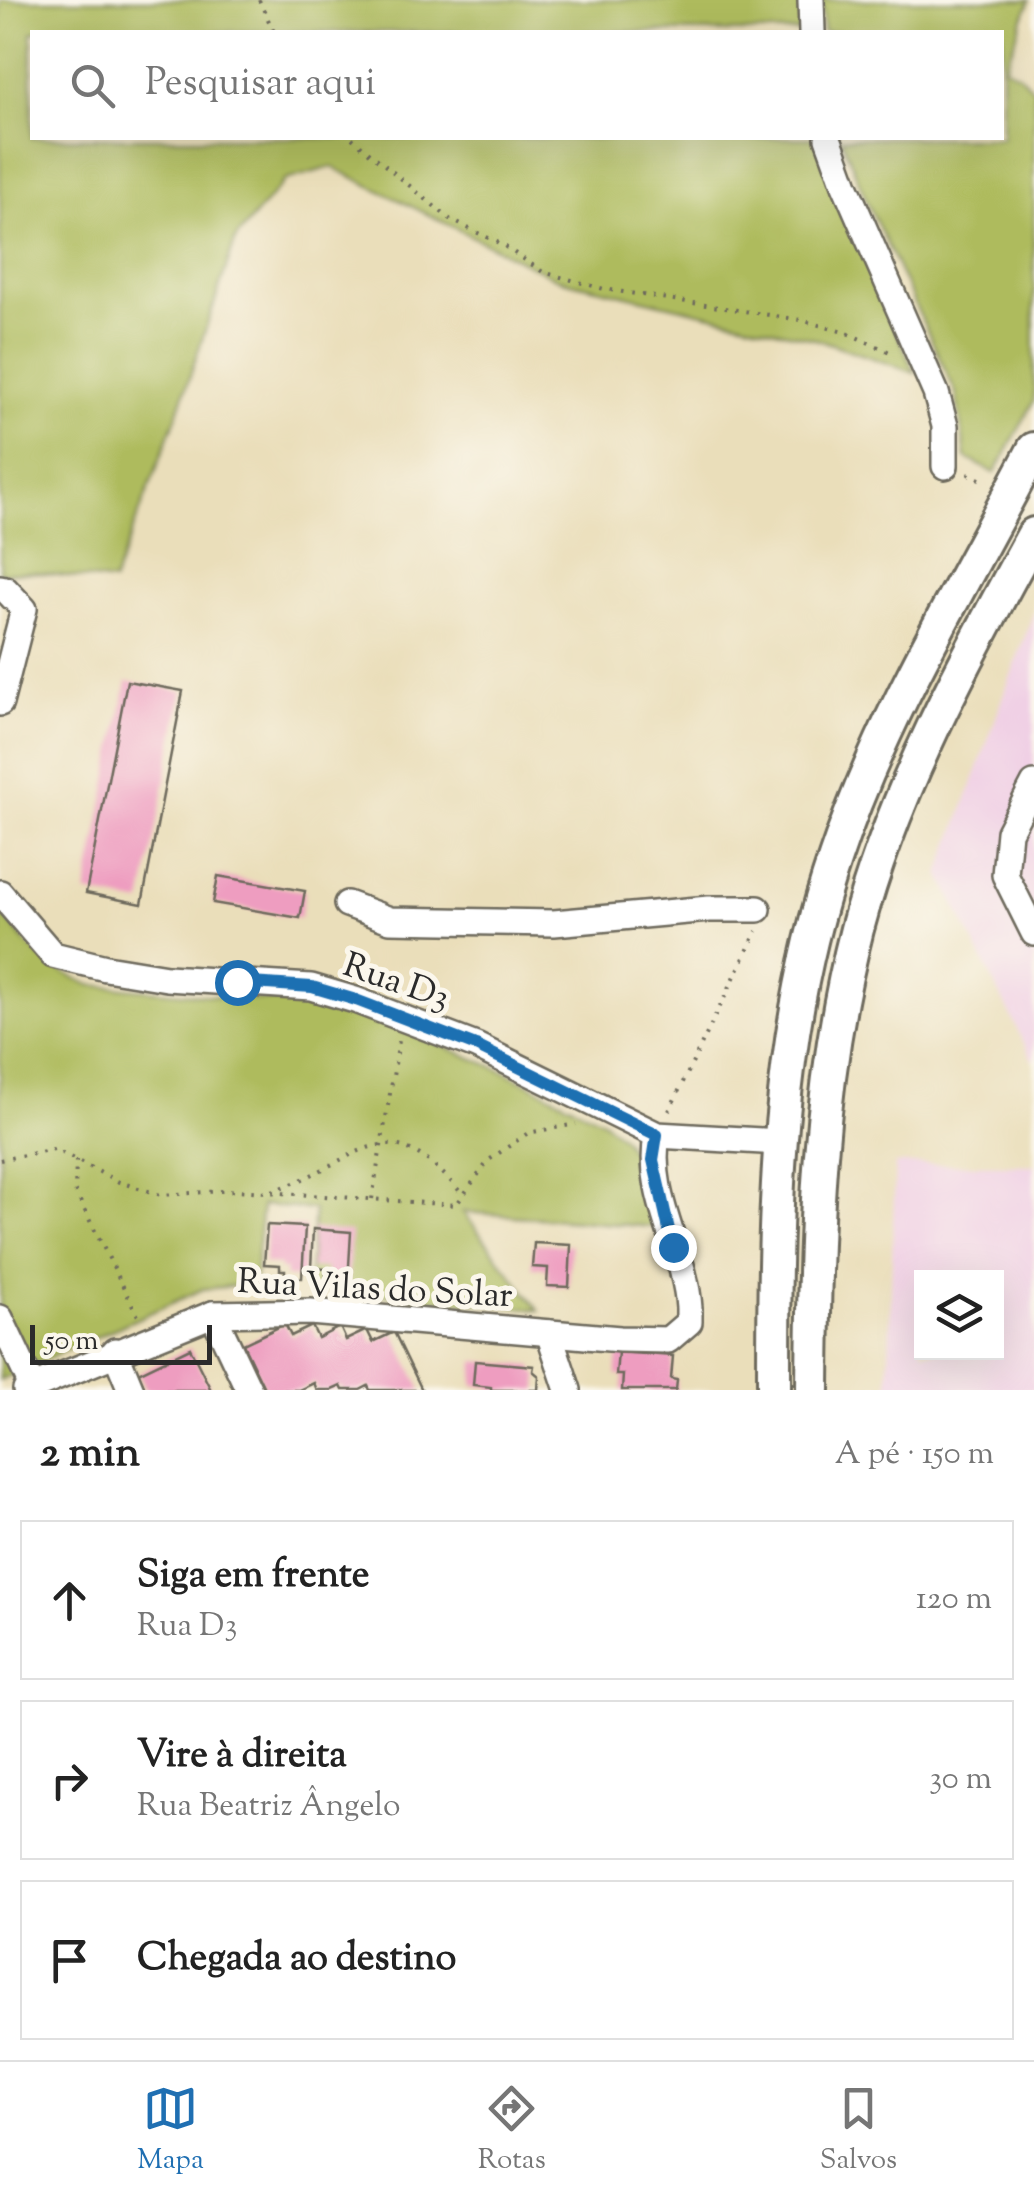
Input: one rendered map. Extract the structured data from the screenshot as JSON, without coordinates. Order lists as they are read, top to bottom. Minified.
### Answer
{"streets":{"street":["Rua D3","Rua Vilas do Solar"]},"scale_bar":"50 m","page":{"search":"Pesquisar aqui","scale":"50 m","heading":["2 min","A pé · 150 m"],"list":[["Siga em frente","Rua D3","120 m"],["Vire à direita","Rua Beatriz Ângelo","30 m"],"Chegada ao destino"],"nav":["Mapa","Rotas","Salvos"]}}
